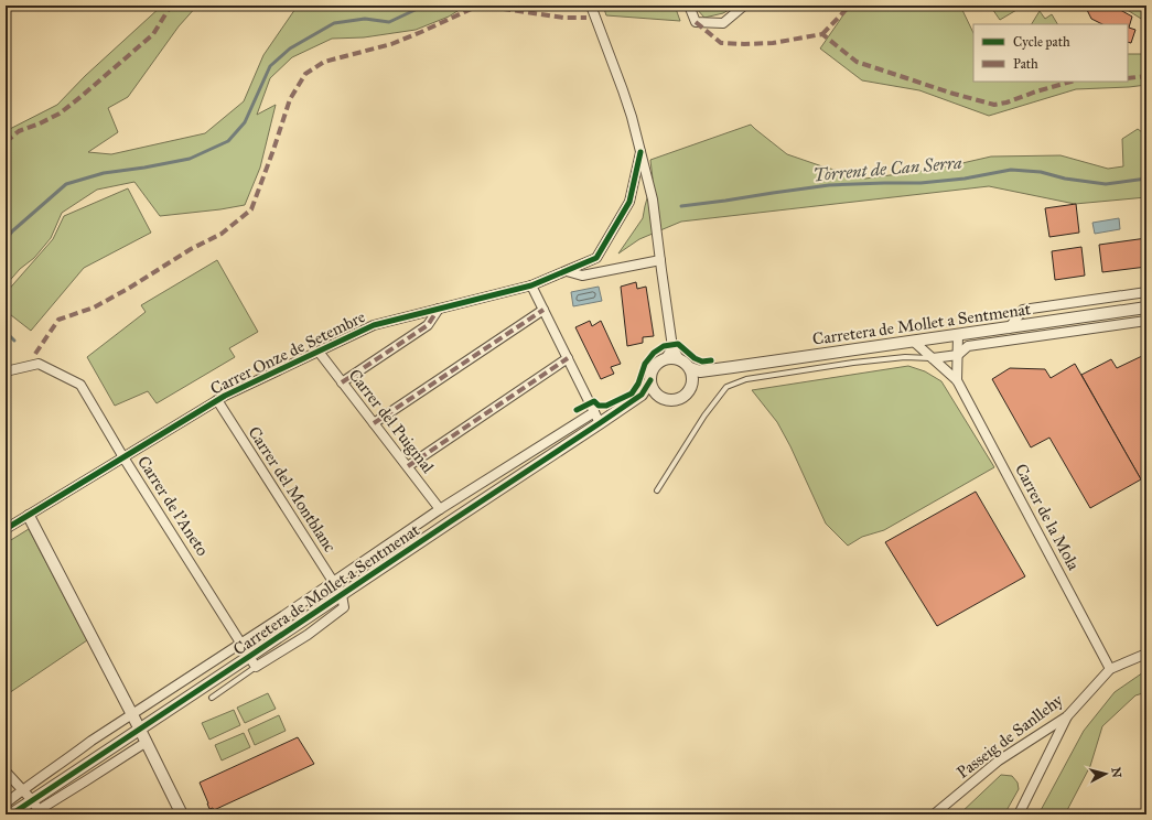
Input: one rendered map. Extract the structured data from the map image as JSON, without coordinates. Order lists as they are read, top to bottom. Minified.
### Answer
{"streets":{"street":["Carretera de Mollet a Sentmenat","Carrer Onze de Setembre","Carrer del Puigmal","Carrer del Montblanc","Carrer de l'Aneto","Carrer de la Mola","Passeig de Sanllehy"]},"crossings":[["Carretera de Mollet a Sentmenat","Carrer del Puigmal"],["Carretera de Mollet a Sentmenat","Carrer del Montblanc"],["Carretera de Mollet a Sentmenat","Carrer de l'Aneto"],["Carretera de Mollet a Sentmenat","Carrer de la Mola"],["Carrer Onze de Setembre","Carrer del Puigmal"],["Carrer Onze de Setembre","Carrer del Montblanc"],["Carrer Onze de Setembre","Carrer de l'Aneto"],["Carrer de la Mola","Passeig de Sanllehy"]],"water":["Torrent de Can Serra"],"legend":["Cycle path","Path"],"north":"right"}
